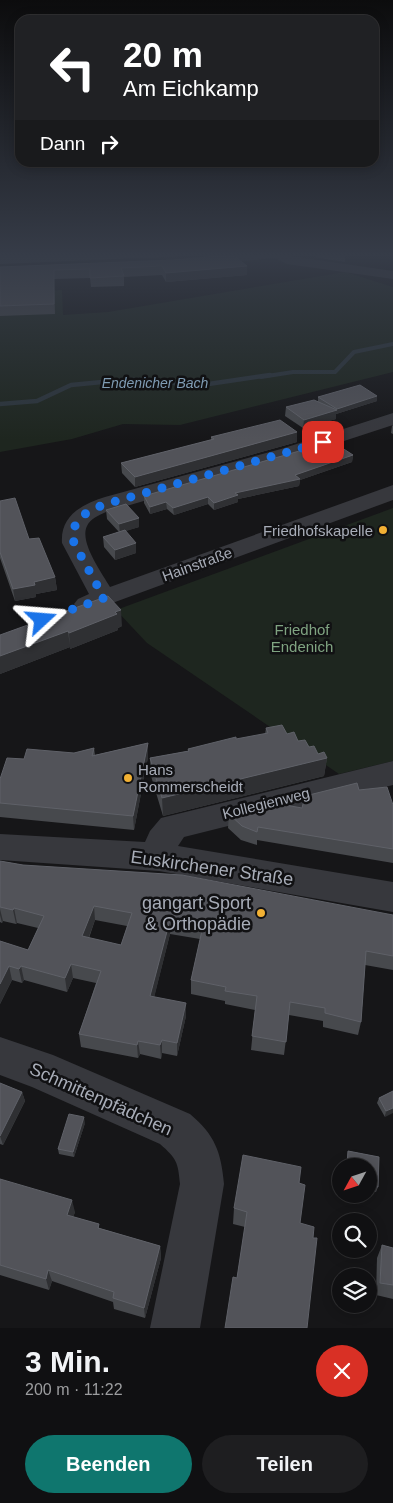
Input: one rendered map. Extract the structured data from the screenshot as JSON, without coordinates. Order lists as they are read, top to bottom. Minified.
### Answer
{"streets":{"street":["Hainstraße","Kollegienweg","Euskirchener Straße","Schmittenpfädchen"]},"crossings":[["Kollegienweg","Euskirchener Straße"]],"water":["Endenicher Bach"],"parks":["Friedhof Endenich"],"places":["Friedhofskapelle","Hans Rommerscheidt","gangart Sport & Orthopädie"],"north":"bottom left","page":{"turn":["20 m","Am Eichkamp"],"then":"Dann","heading":["3 Min.","200 m · 11:22"],"buttons":["Beenden","Teilen"]}}
